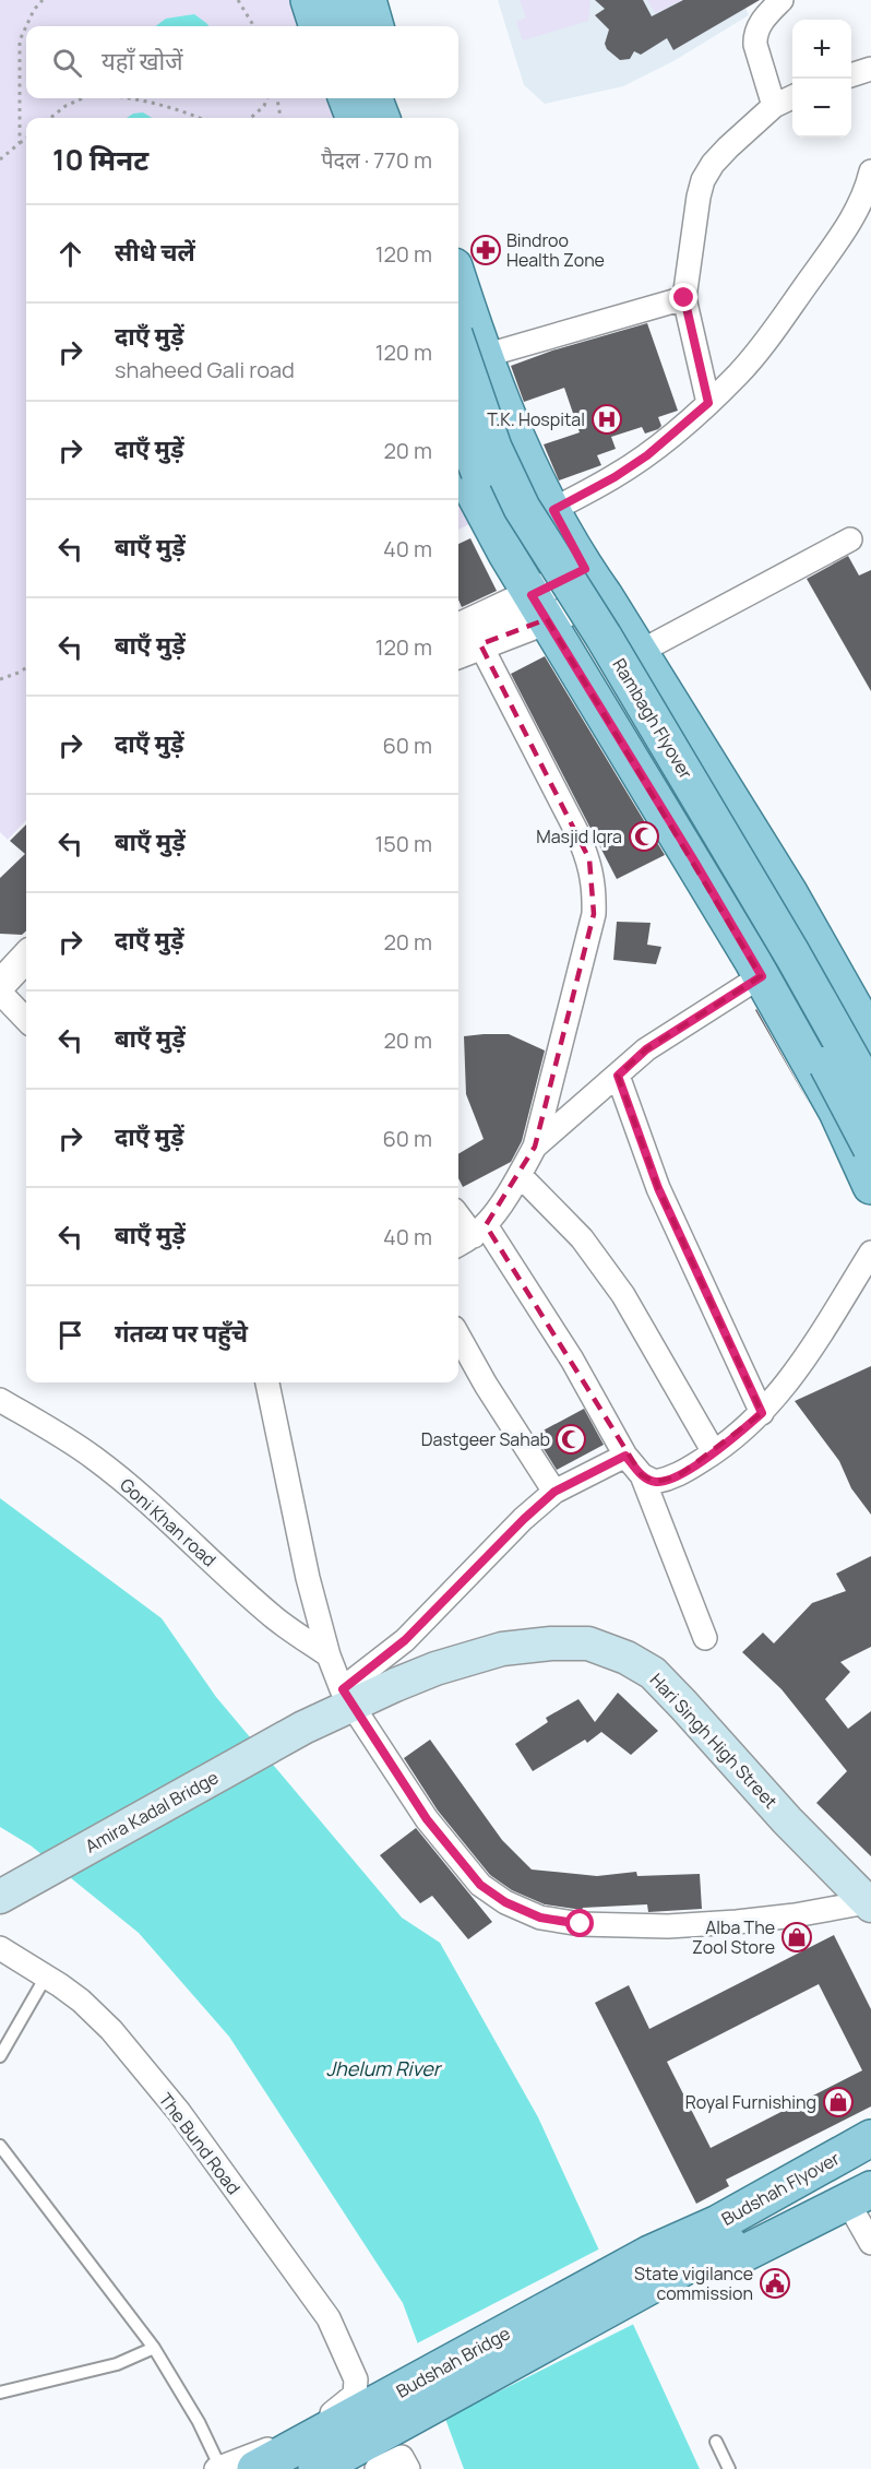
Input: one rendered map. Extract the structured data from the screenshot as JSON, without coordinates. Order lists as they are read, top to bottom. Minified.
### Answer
{"streets":{"main road":["Rambagh Flyover","Hari Singh High Street","Amira Kadal Bridge","Budshah Flyover","Budshah Bridge"],"street":["Goni Khan road","The Bund Road"]},"crossings":[["Hari Singh High Street","Amira Kadal Bridge"]],"water":["Jhelum River"],"places":{"pharmacy":["Bindroo Health Zone"],"hospital":["T.K. Hospital"],"mosque":["Masjid Iqra","Dastgeer Sahab"],"shop":["Alba The Zool Store","Royal Furnishing"],"public building":["State vigilance commission"]},"page":{"map_buttons":["+","−"],"search":"यहाँ खोजें","heading":["10 मिनट","पैदल · 770 m"],"list":[["सीधे चलें","120 m"],["दाएँ मुड़ें","shaheed Gali road","120 m"],["दाएँ मुड़ें","20 m"],["बाएँ मुड़ें","40 m"],["बाएँ मुड़ें","120 m"],["दाएँ मुड़ें","60 m"],["बाएँ मुड़ें","150 m"],["दाएँ मुड़ें","20 m"],["बाएँ मुड़ें","20 m"],["दाएँ मुड़ें","60 m"],["बाएँ मुड़ें","40 m"],"गंतव्य पर पहुँचे"]}}
